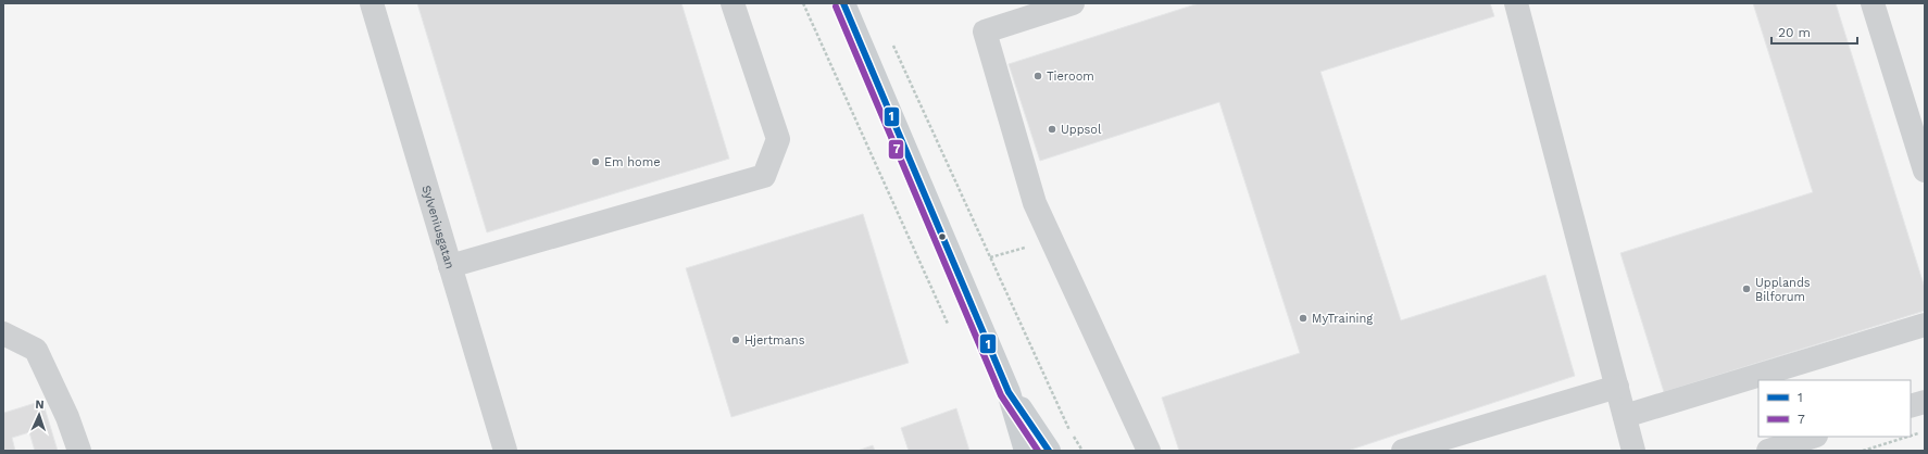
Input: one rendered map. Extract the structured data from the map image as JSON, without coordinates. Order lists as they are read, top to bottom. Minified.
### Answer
{"streets":{"street":["Sylveniusgatan"]},"places":["Tieroom","Uppsol","Em home","Upplands Bilforum","MyTraining","Hjertmans"],"lines":["transit line 1","transit line 7"],"legend":["1","7"],"scale_bar":"20 m","north":"top"}
